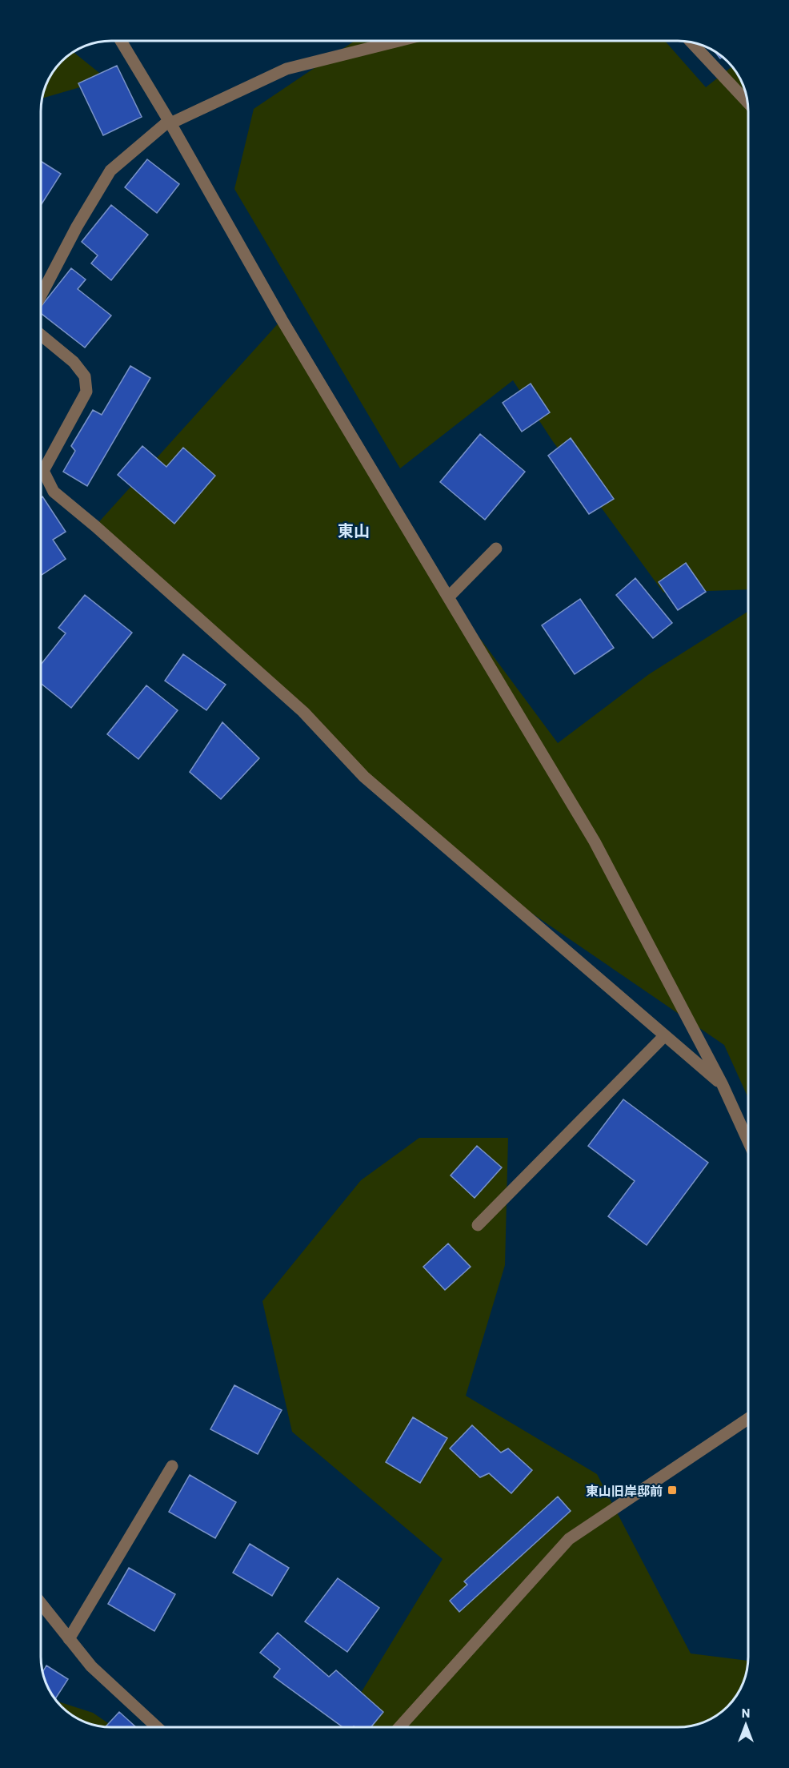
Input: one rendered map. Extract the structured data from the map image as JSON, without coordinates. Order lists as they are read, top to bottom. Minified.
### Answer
{"districts":["東山"],"places":{"transit":["東山旧岸邸前"]},"north":"top"}
